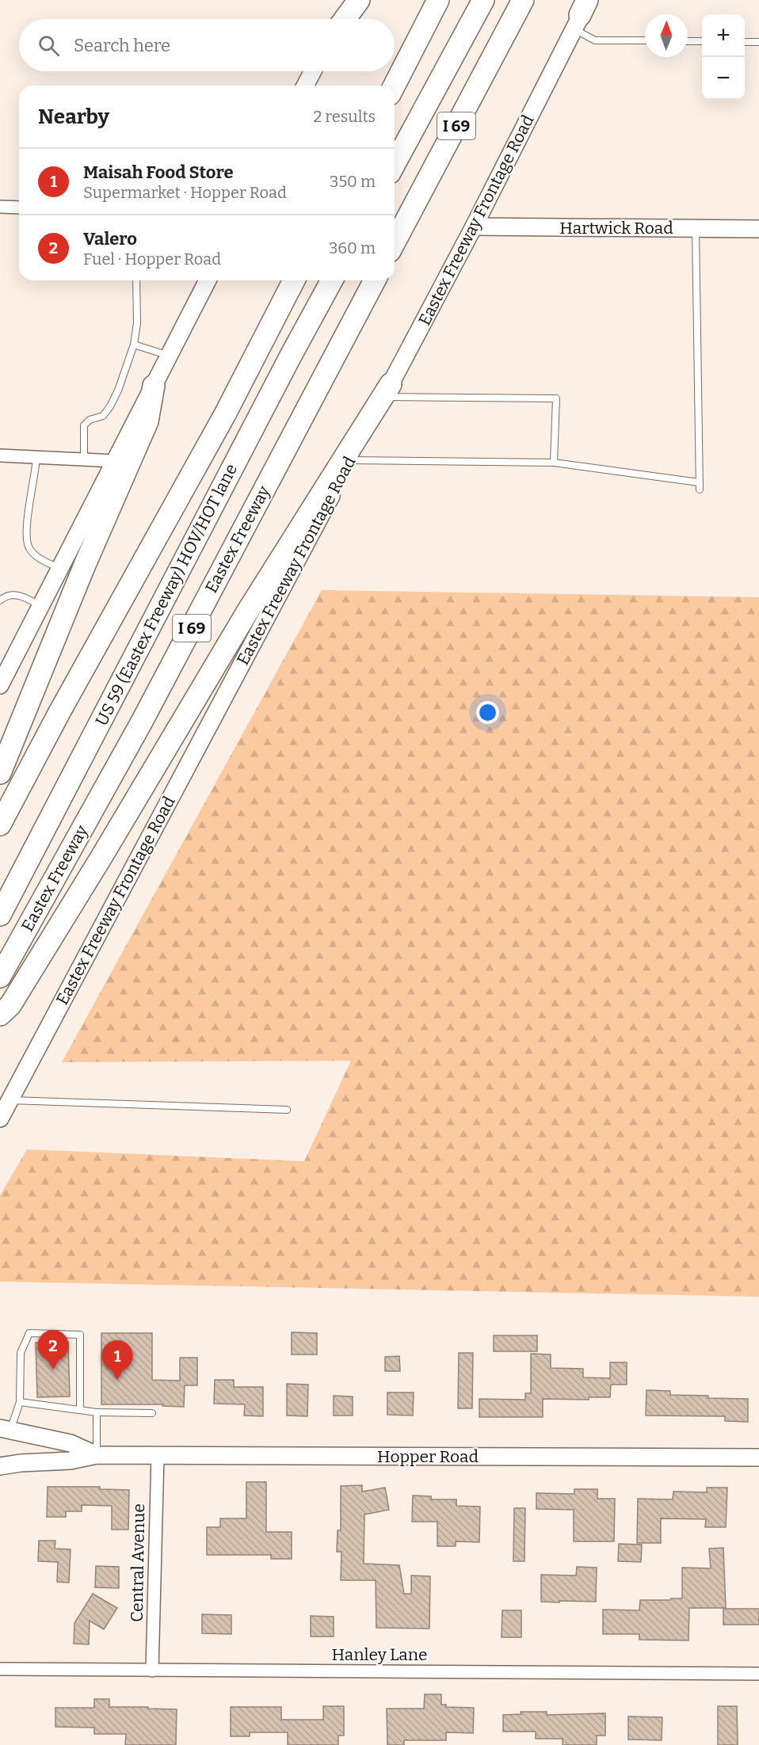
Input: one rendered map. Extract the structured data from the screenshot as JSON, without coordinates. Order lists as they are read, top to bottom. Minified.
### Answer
{"streets":{"highway":["I 69","Eastex Freeway","US 59 (Eastex Freeway) HOV/HOT lane"],"main road":["Eastex Freeway Frontage Road","Hartwick Road","Hopper Road"],"street":["Central Avenue","Hanley Lane"]},"crossings":[["Eastex Freeway Frontage Road","Hartwick Road"],["Hopper Road","Central Avenue"],["Central Avenue","Hanley Lane"]],"north":"top","page":{"map_buttons":["+","−"],"search":"Search here","heading":["Nearby","2 results"],"list":[{"mark":"1","name":"Maisah Food Store","note":"Supermarket · Hopper Road","value":"350 m"},{"mark":"2","name":"Valero","note":"Fuel · Hopper Road","value":"360 m"}],"pins":["2","1"]}}
